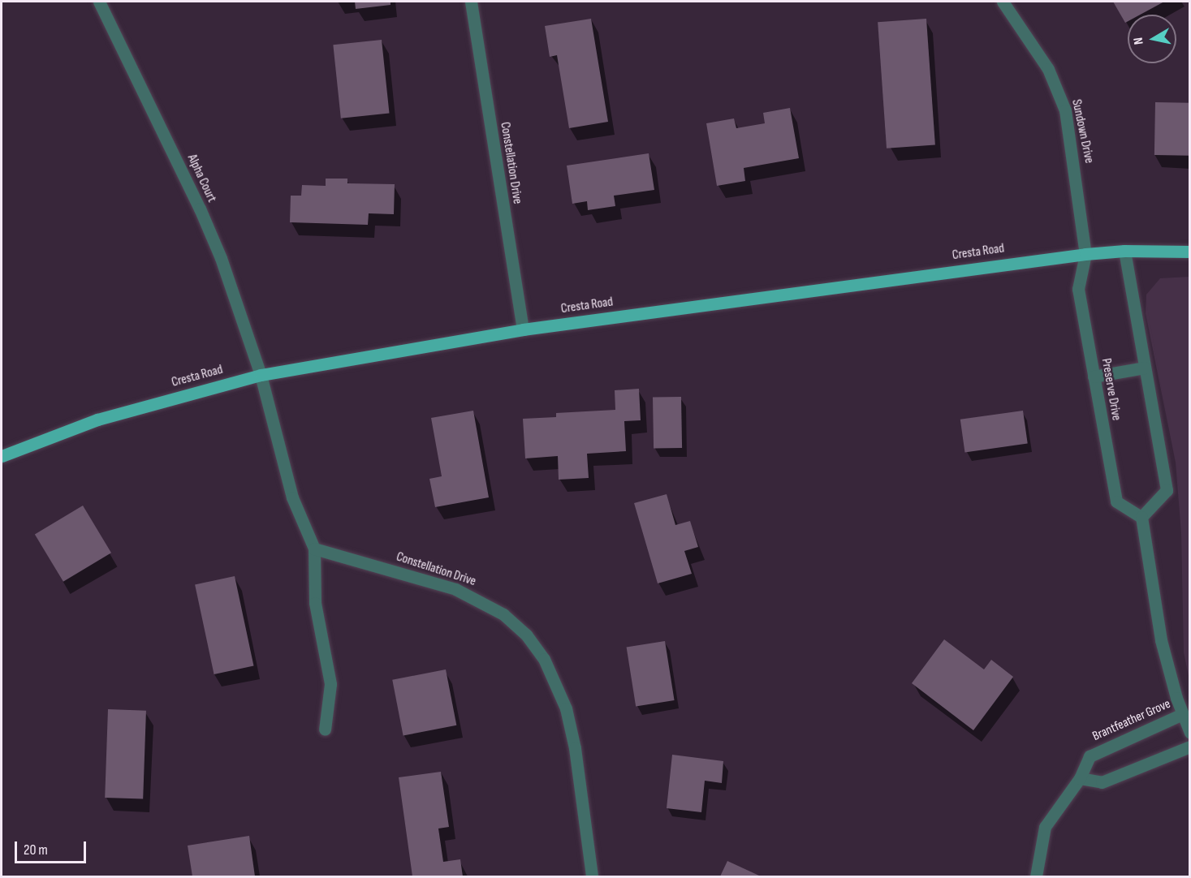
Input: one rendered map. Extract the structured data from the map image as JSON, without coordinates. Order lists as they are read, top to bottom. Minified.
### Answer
{"streets":{"main road":["Cresta Road"],"street":["Sundown Drive","Constellation Drive","Alpha Court","Preserve Drive","Brantfeather Grove"]},"crossings":[["Sundown Drive","Cresta Road"],["Sundown Drive","Preserve Drive"],["Constellation Drive","Cresta Road"],["Alpha Court","Cresta Road"],["Cresta Road","Preserve Drive"]],"scale_bar":"20 m","north":"left"}
